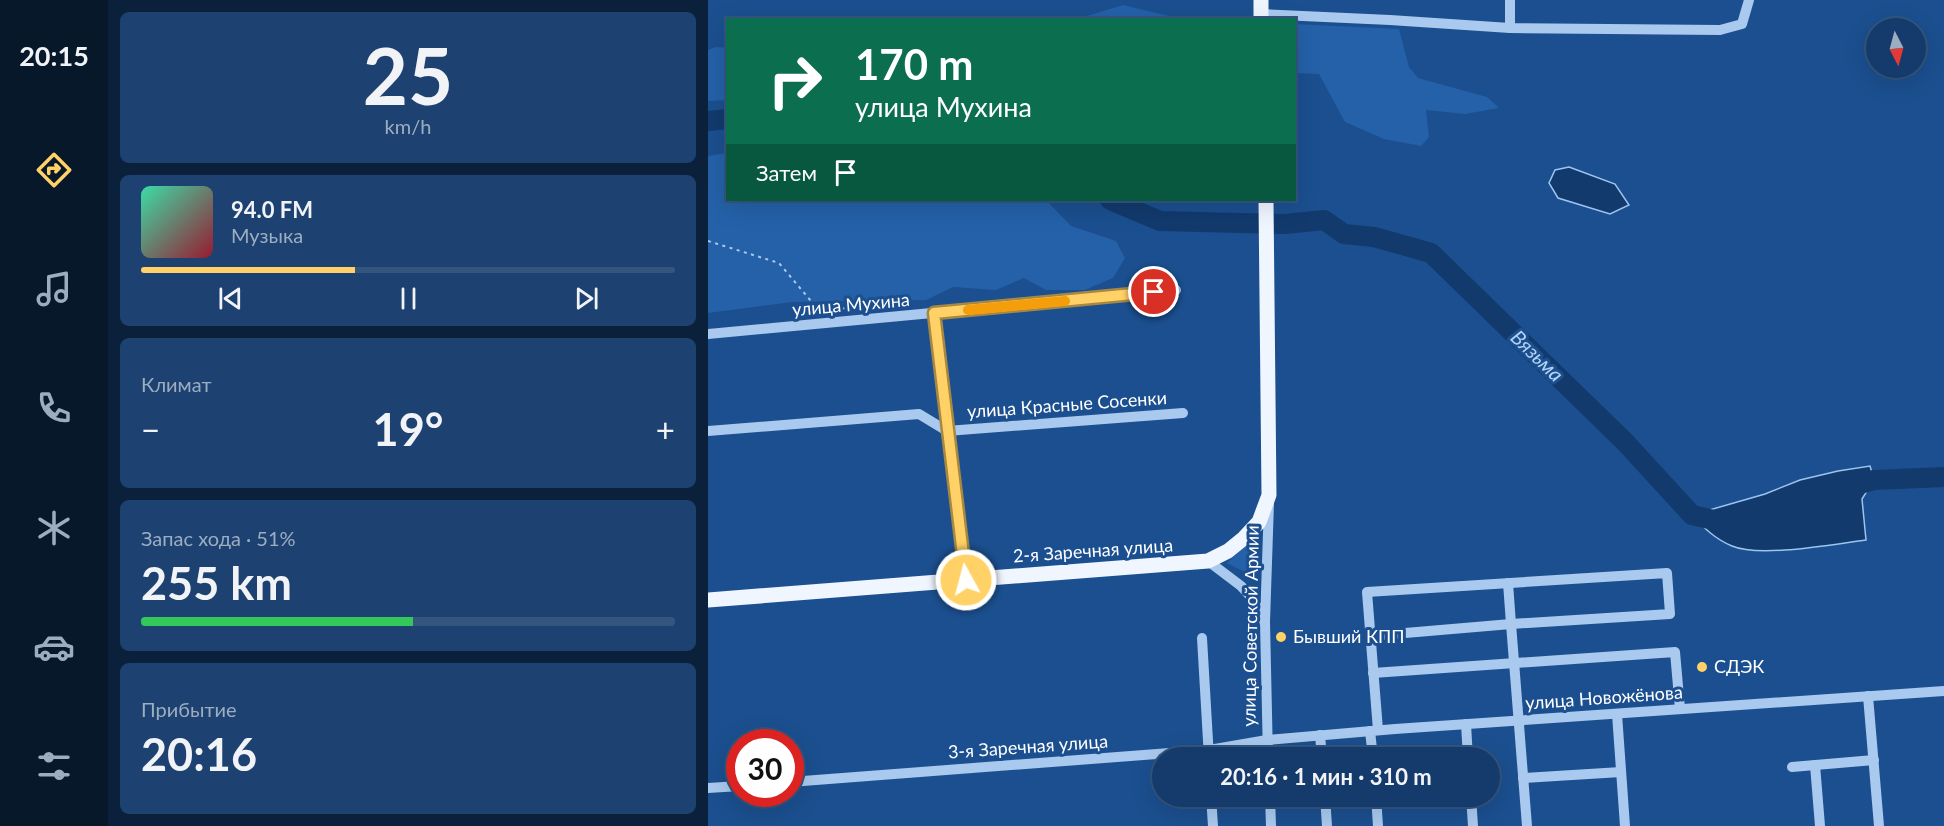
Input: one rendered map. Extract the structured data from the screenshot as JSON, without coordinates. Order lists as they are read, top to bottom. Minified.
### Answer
{"streets":{"main road":["2-я Заречная улица"],"street":["улица Мухина","улица Красные Сосенки","улица Советской Армии","улица Новожёнова","3-я Заречная улица"]},"crossings":[["2-я Заречная улица","улица Советской Армии"],["улица Советской Армии","улица Новожёнова"],["улица Советской Армии","3-я Заречная улица"],["улица Новожёнова","3-я Заречная улица"]],"water":["Вязьма"],"places":["Бывший КПП","СДЭК"],"north":"bottom","page":{"tabs":"20:15","tile":[["25","km/h"],"Климат",["Запас хода · 51%","255 km"],["Прибытие","20:16"]],"turn":["170 m","улица Мухина"],"then":"Затем","song":["94.0 FM","Музыка"],"heat":["−","19°","+"],"limit":"30","trip":"20:16 · 1 мин · 310 m"}}
